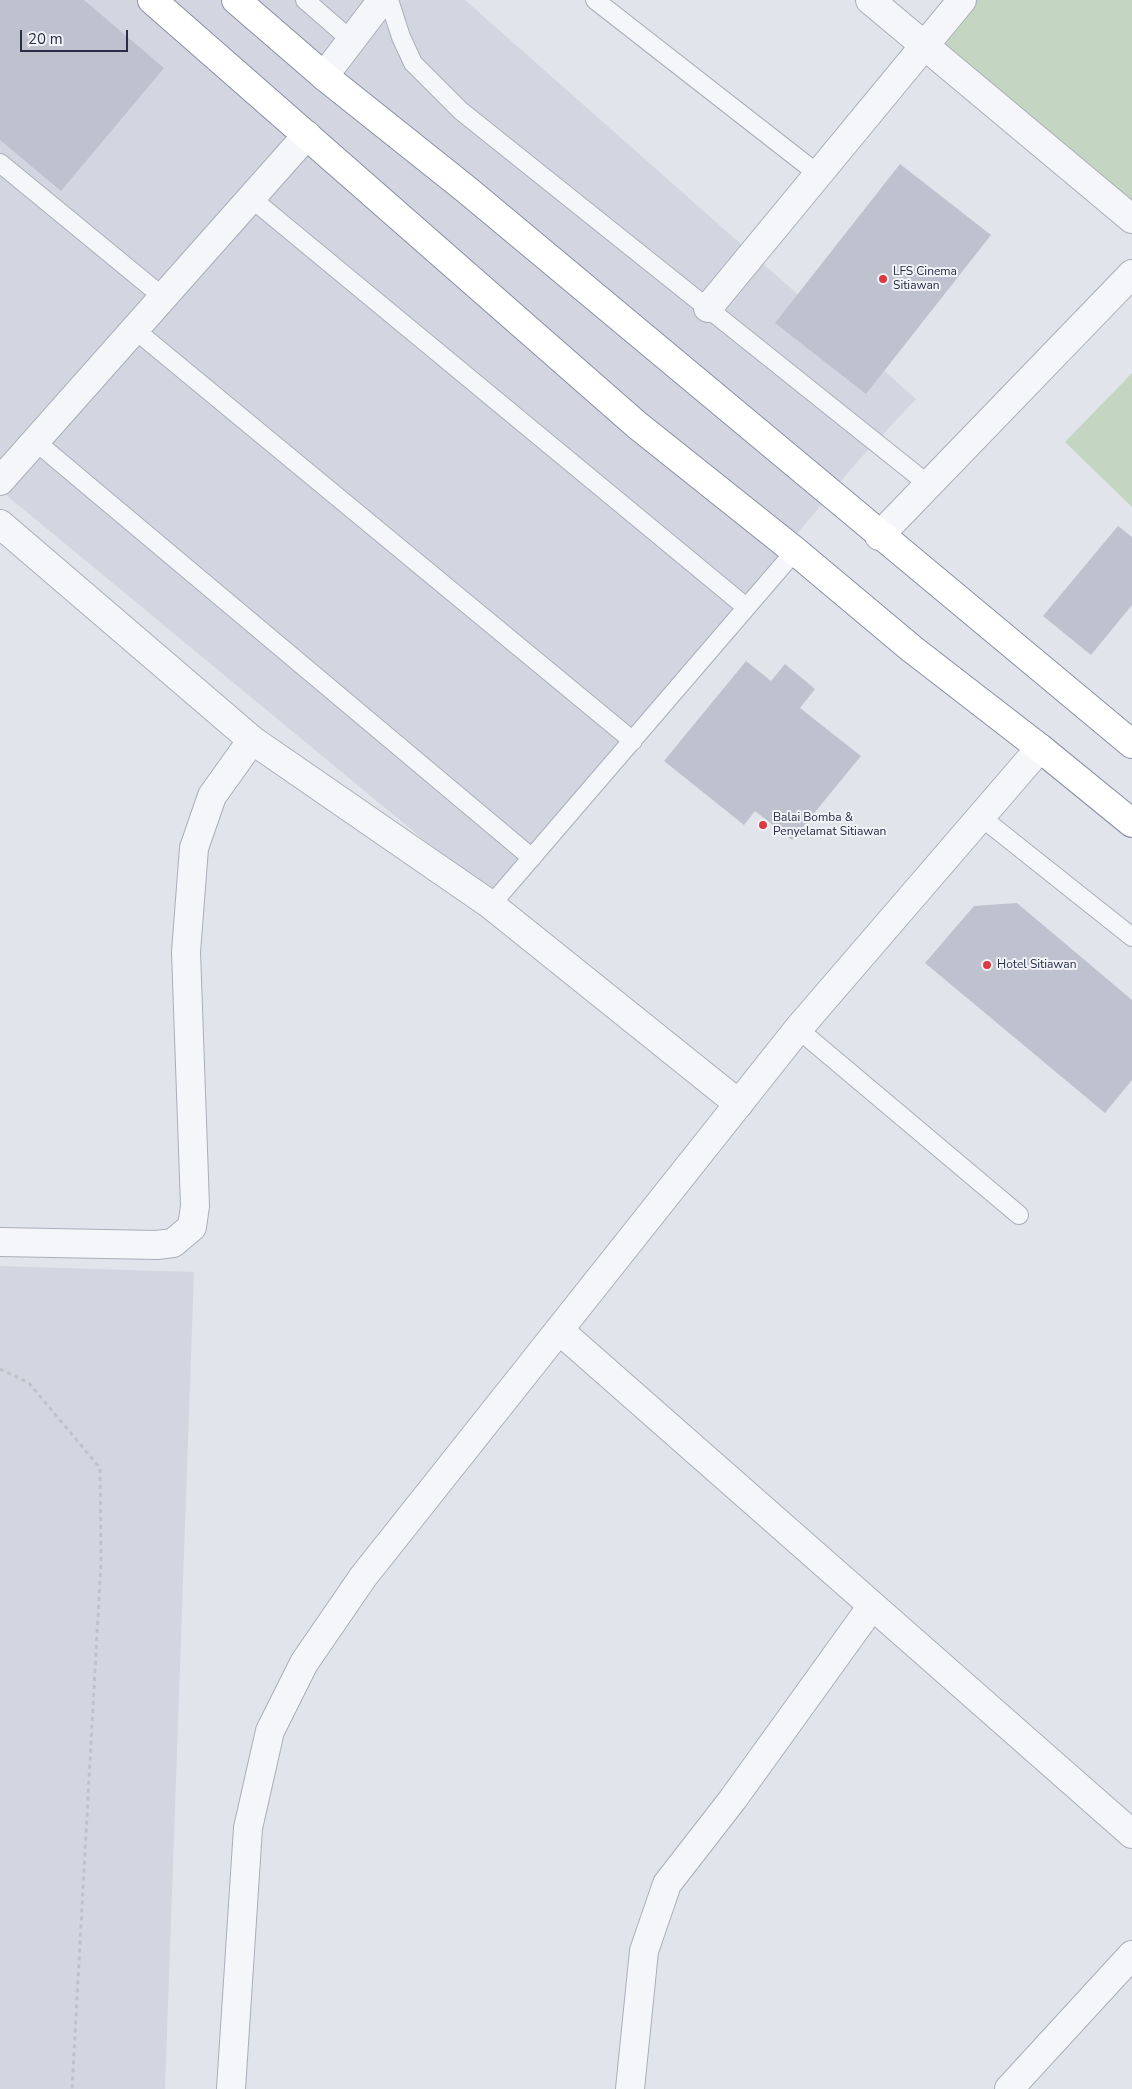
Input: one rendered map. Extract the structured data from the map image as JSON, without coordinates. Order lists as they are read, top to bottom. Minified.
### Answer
{"places":["LFS Cinema Sitiawan","Balai Bomba & Penyelamat Sitiawan","Hotel Sitiawan"],"scale_bar":"20 m"}
